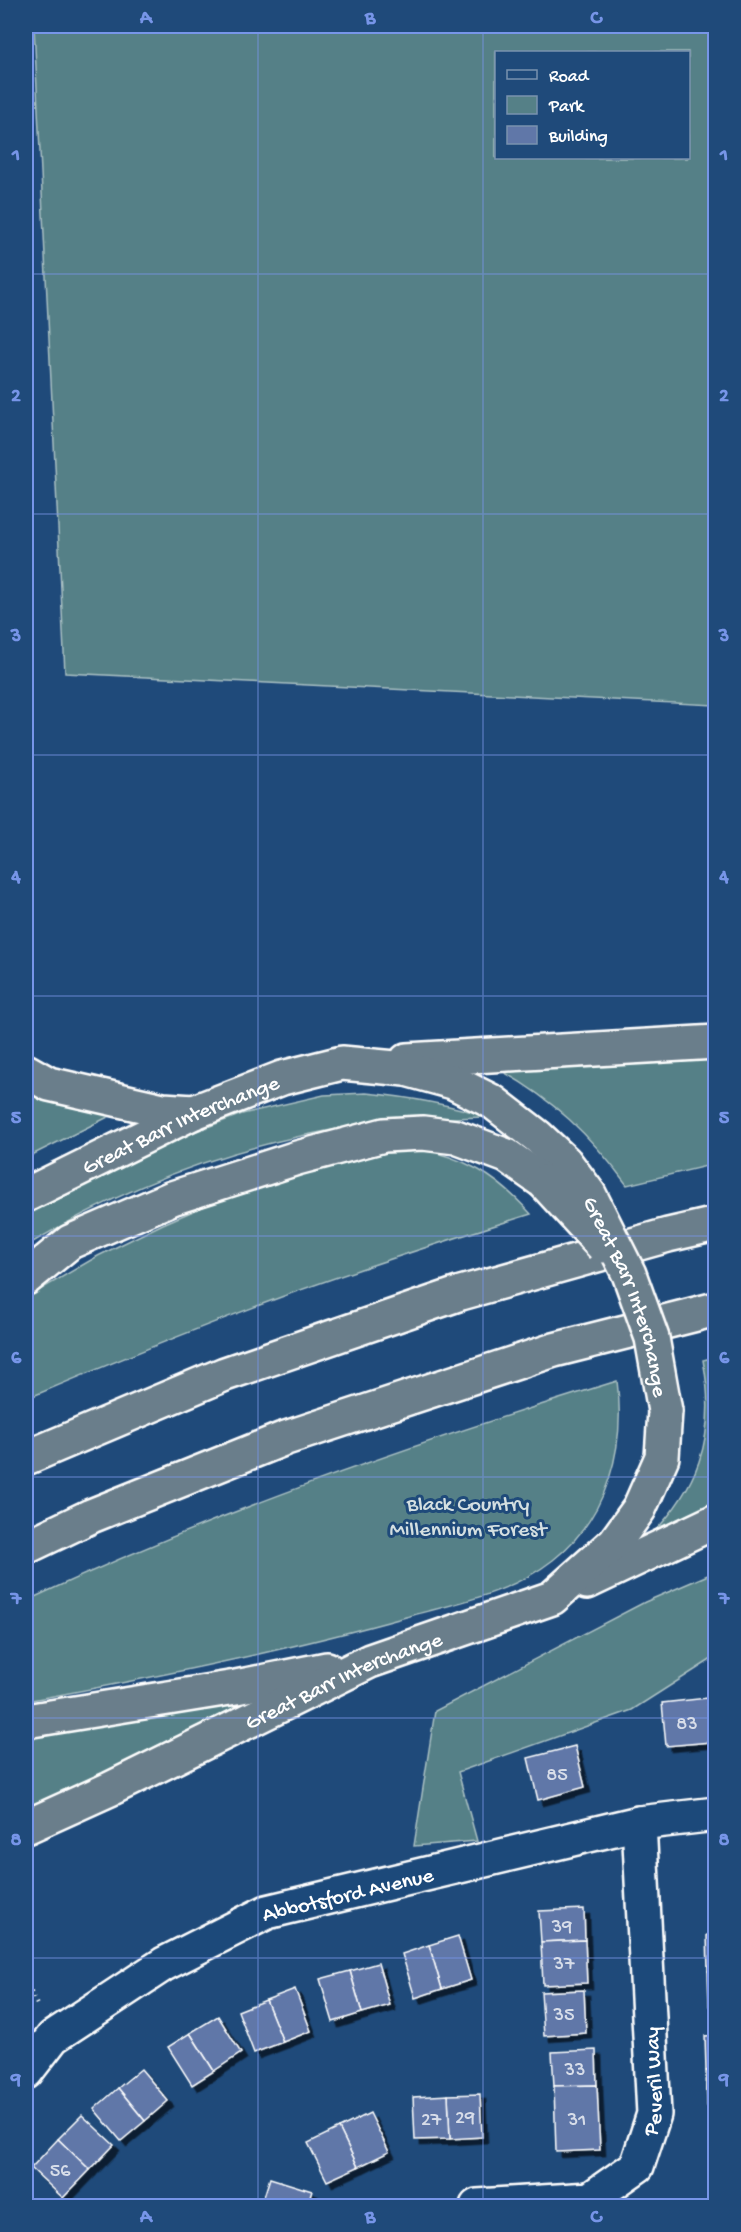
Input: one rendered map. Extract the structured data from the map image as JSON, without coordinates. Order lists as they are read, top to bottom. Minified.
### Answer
{"streets":{"highway":["Great Barr Interchange"],"street":["Abbotsford Avenue","Peveril Way"]},"crossings":[["Abbotsford Avenue","Peveril Way"]],"parks":["Black Country Millennium Forest"],"house_numbers":["83","85","39","37","35","33","29","27","31","56"],"legend":["Road","Park","Building"],"grid":{"columns":["A","B","C"],"rows":["1","2","3","4","5","6","7","8","9"]}}
